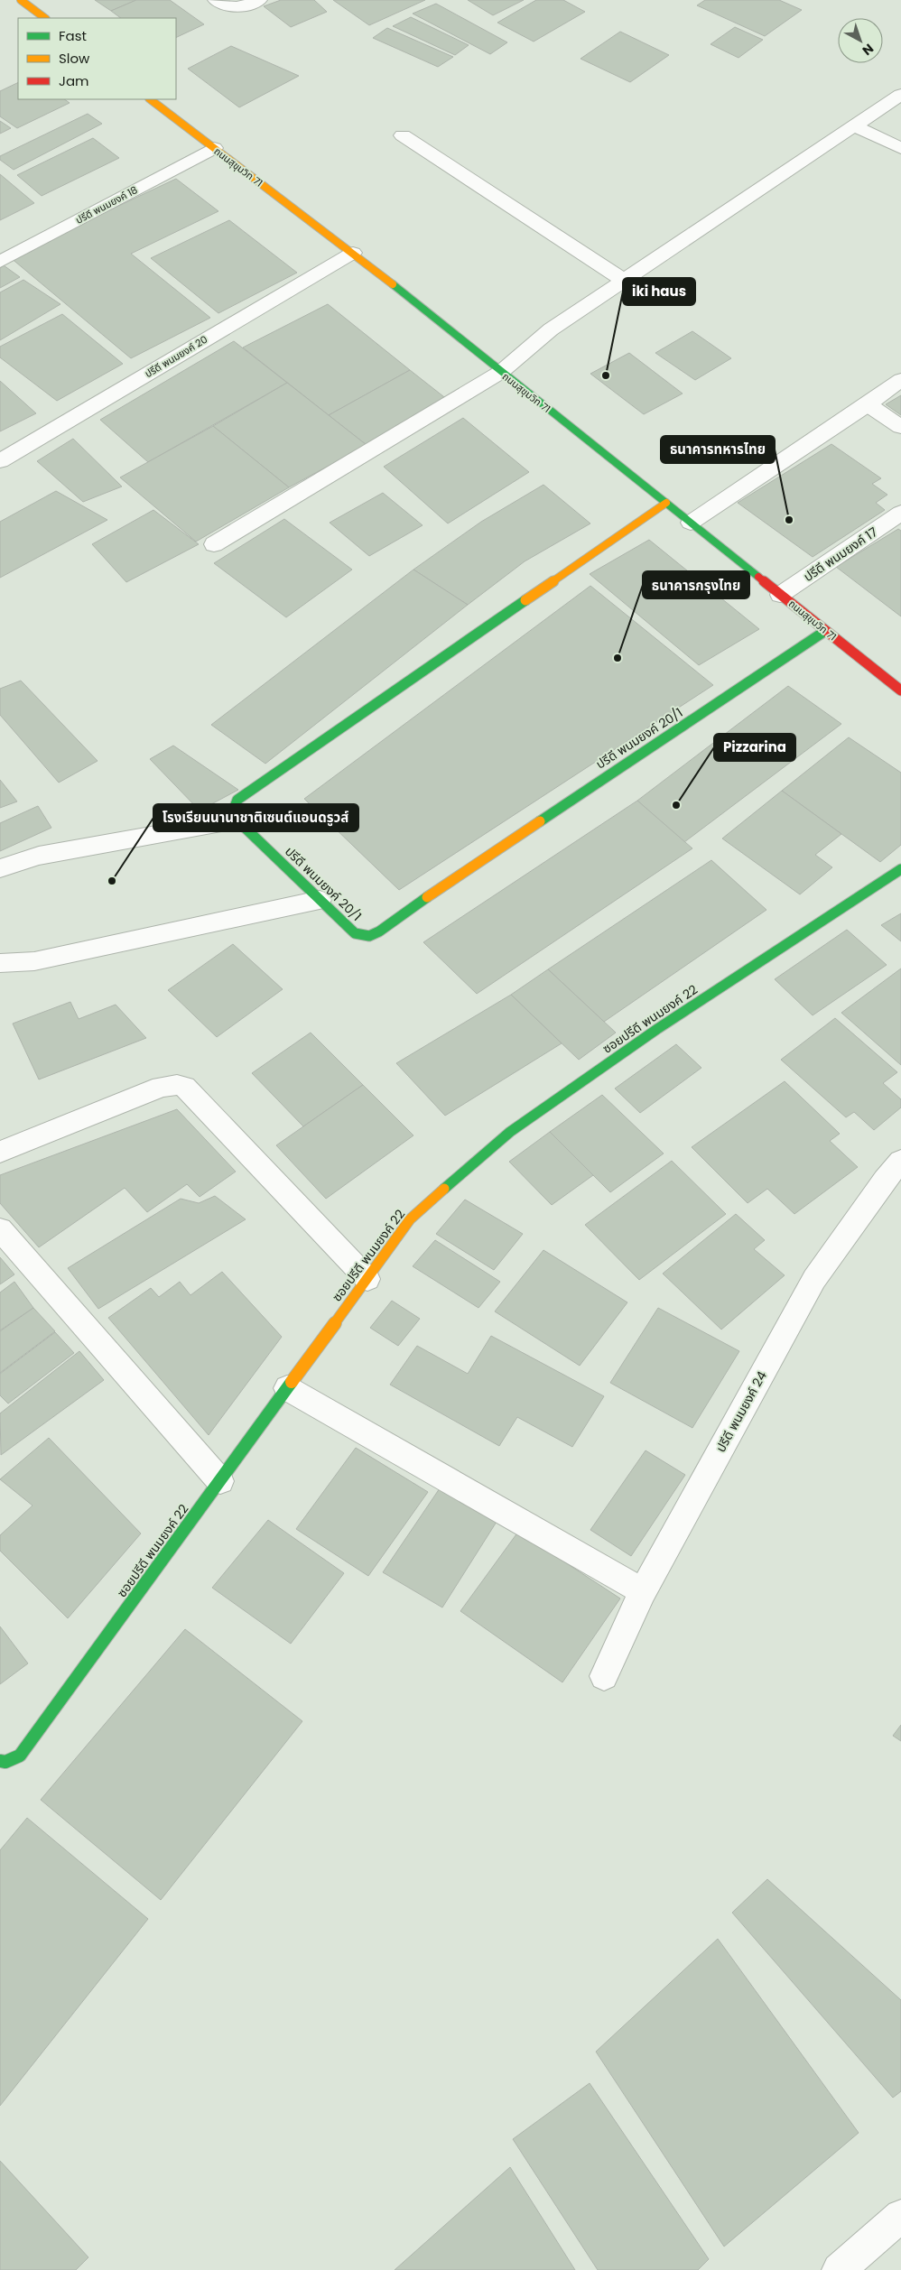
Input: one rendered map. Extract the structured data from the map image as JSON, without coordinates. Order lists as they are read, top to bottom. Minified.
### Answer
{"streets":{"street":["ถนนสุขุมวิท 71","ปรีดี พนมยงค์ 18","ปรีดี พนมยงค์ 20","ปรีดี พนมยงค์ 17","ปรีดี พนมยงค์ 20/1","ซอยปรีดี พนมยงค์ 22","ปรีดี พนมยงค์ 24"]},"crossings":[["ถนนสุขุมวิท 71","ปรีดี พนมยงค์ 18"],["ถนนสุขุมวิท 71","ปรีดี พนมยงค์ 20"],["ถนนสุขุมวิท 71","ปรีดี พนมยงค์ 17"],["ถนนสุขุมวิท 71","ปรีดี พนมยงค์ 20/1"]],"places":["iki haus","ธนาคารทหารไทย","ธนาคารกรุงไทย","Pizzarina","โรงเรียนนานาชาติเซนต์แอนดรูวส์"],"legend":["Fast","Slow","Jam"],"north":"bottom right"}
